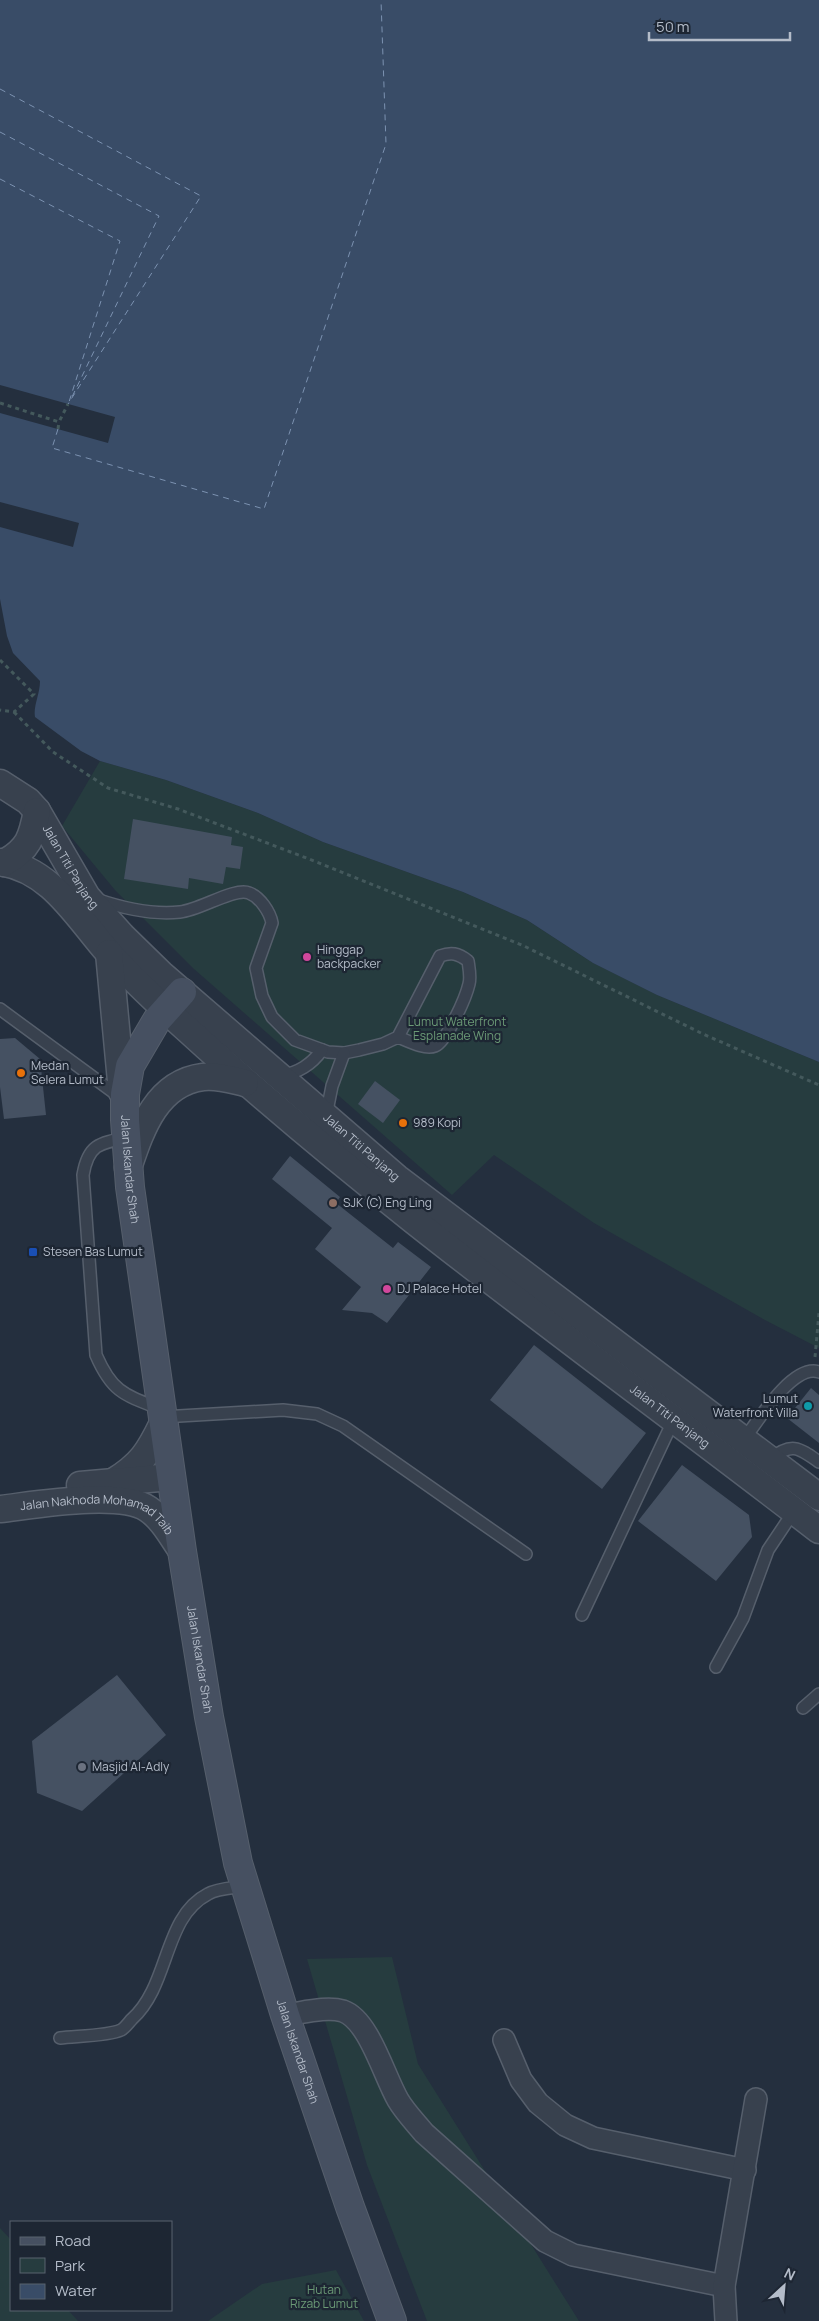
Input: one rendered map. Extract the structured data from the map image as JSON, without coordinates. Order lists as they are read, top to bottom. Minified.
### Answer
{"streets":{"main road":["Jalan Iskandar Shah"],"street":["Jalan Titi Panjang","Jalan Nakhoda Mohamad Taib"]},"crossings":[["Jalan Titi Panjang","Jalan Iskandar Shah"],["Jalan Iskandar Shah","Jalan Nakhoda Mohamad Taib"]],"parks":["Lumut Waterfront Esplanade Wing","Hutan Rizab Lumut"],"places":{"other":["Hinggap backpacker","Medan Selera Lumut","989 Kopi","SJK (C) Eng Ling","DJ Palace Hotel","Lumut Waterfront Villa","Masjid Al-Adly"],"transit":["Stesen Bas Lumut"]},"legend":["Road","Park","Water"],"scale_bar":"50 m","north":"top right"}
